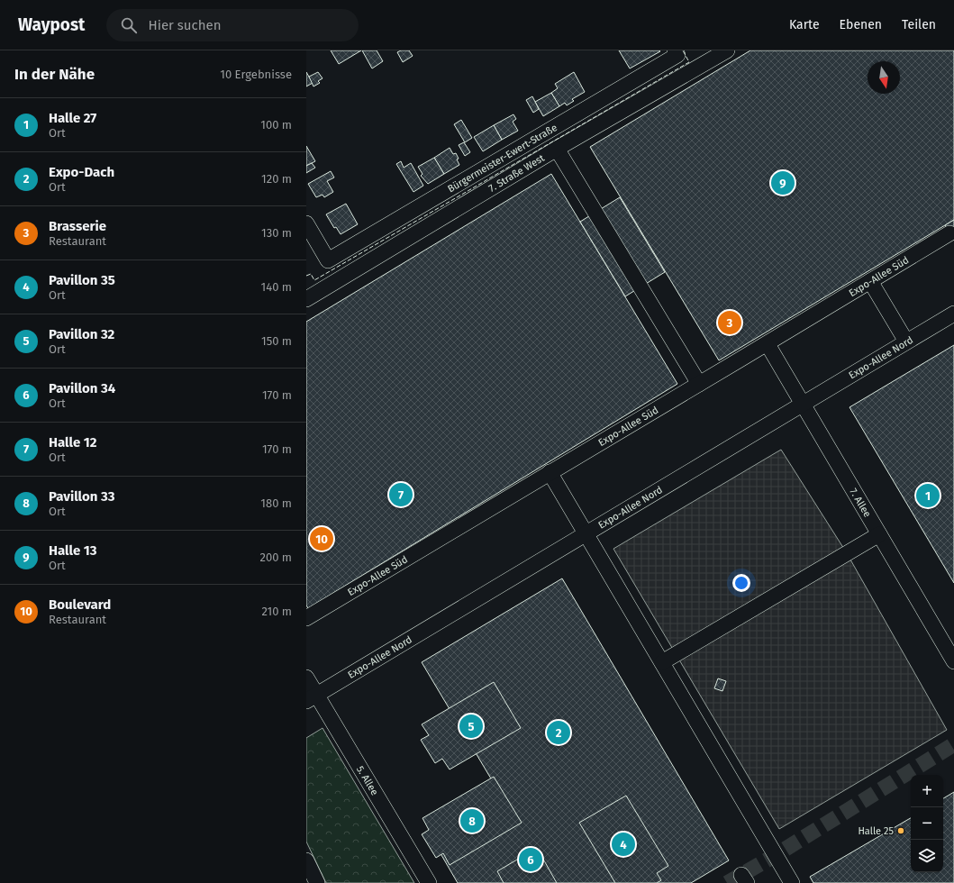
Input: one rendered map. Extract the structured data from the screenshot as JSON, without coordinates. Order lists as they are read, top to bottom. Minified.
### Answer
{"streets":{"street":["Bürgermeister-Ewert-Straße","7. Straße West","Expo-Allee Süd","Expo-Allee Nord","7. Allee","5. Allee"]},"crossings":[["Expo-Allee Süd","7. Allee"],["Expo-Allee Nord","7. Allee"],["Expo-Allee Nord","5. Allee"]],"places":["Halle 25"],"north":"bottom","page":{"header":"Waypost","search":"Hier suchen","nav":["Karte","Ebenen","Teilen"],"heading":["In der Nähe","10 Ergebnisse"],"list":[{"mark":"1","name":"Halle 27","note":"Ort","value":"100 m"},{"mark":"2","name":"Expo-Dach","note":"Ort","value":"120 m"},{"mark":"3","name":"Brasserie","note":"Restaurant","value":"130 m"},{"mark":"4","name":"Pavillon 35","note":"Ort","value":"140 m"},{"mark":"5","name":"Pavillon 32","note":"Ort","value":"150 m"},{"mark":"6","name":"Pavillon 34","note":"Ort","value":"170 m"},{"mark":"7","name":"Halle 12","note":"Ort","value":"170 m"},{"mark":"8","name":"Pavillon 33","note":"Ort","value":"180 m"},{"mark":"9","name":"Halle 13","note":"Ort","value":"200 m"},{"mark":"10","name":"Boulevard","note":"Restaurant","value":"210 m"}],"pins":["9","3","7","1","10","5","2","8","4","6"],"map_buttons":["+","−"]}}
